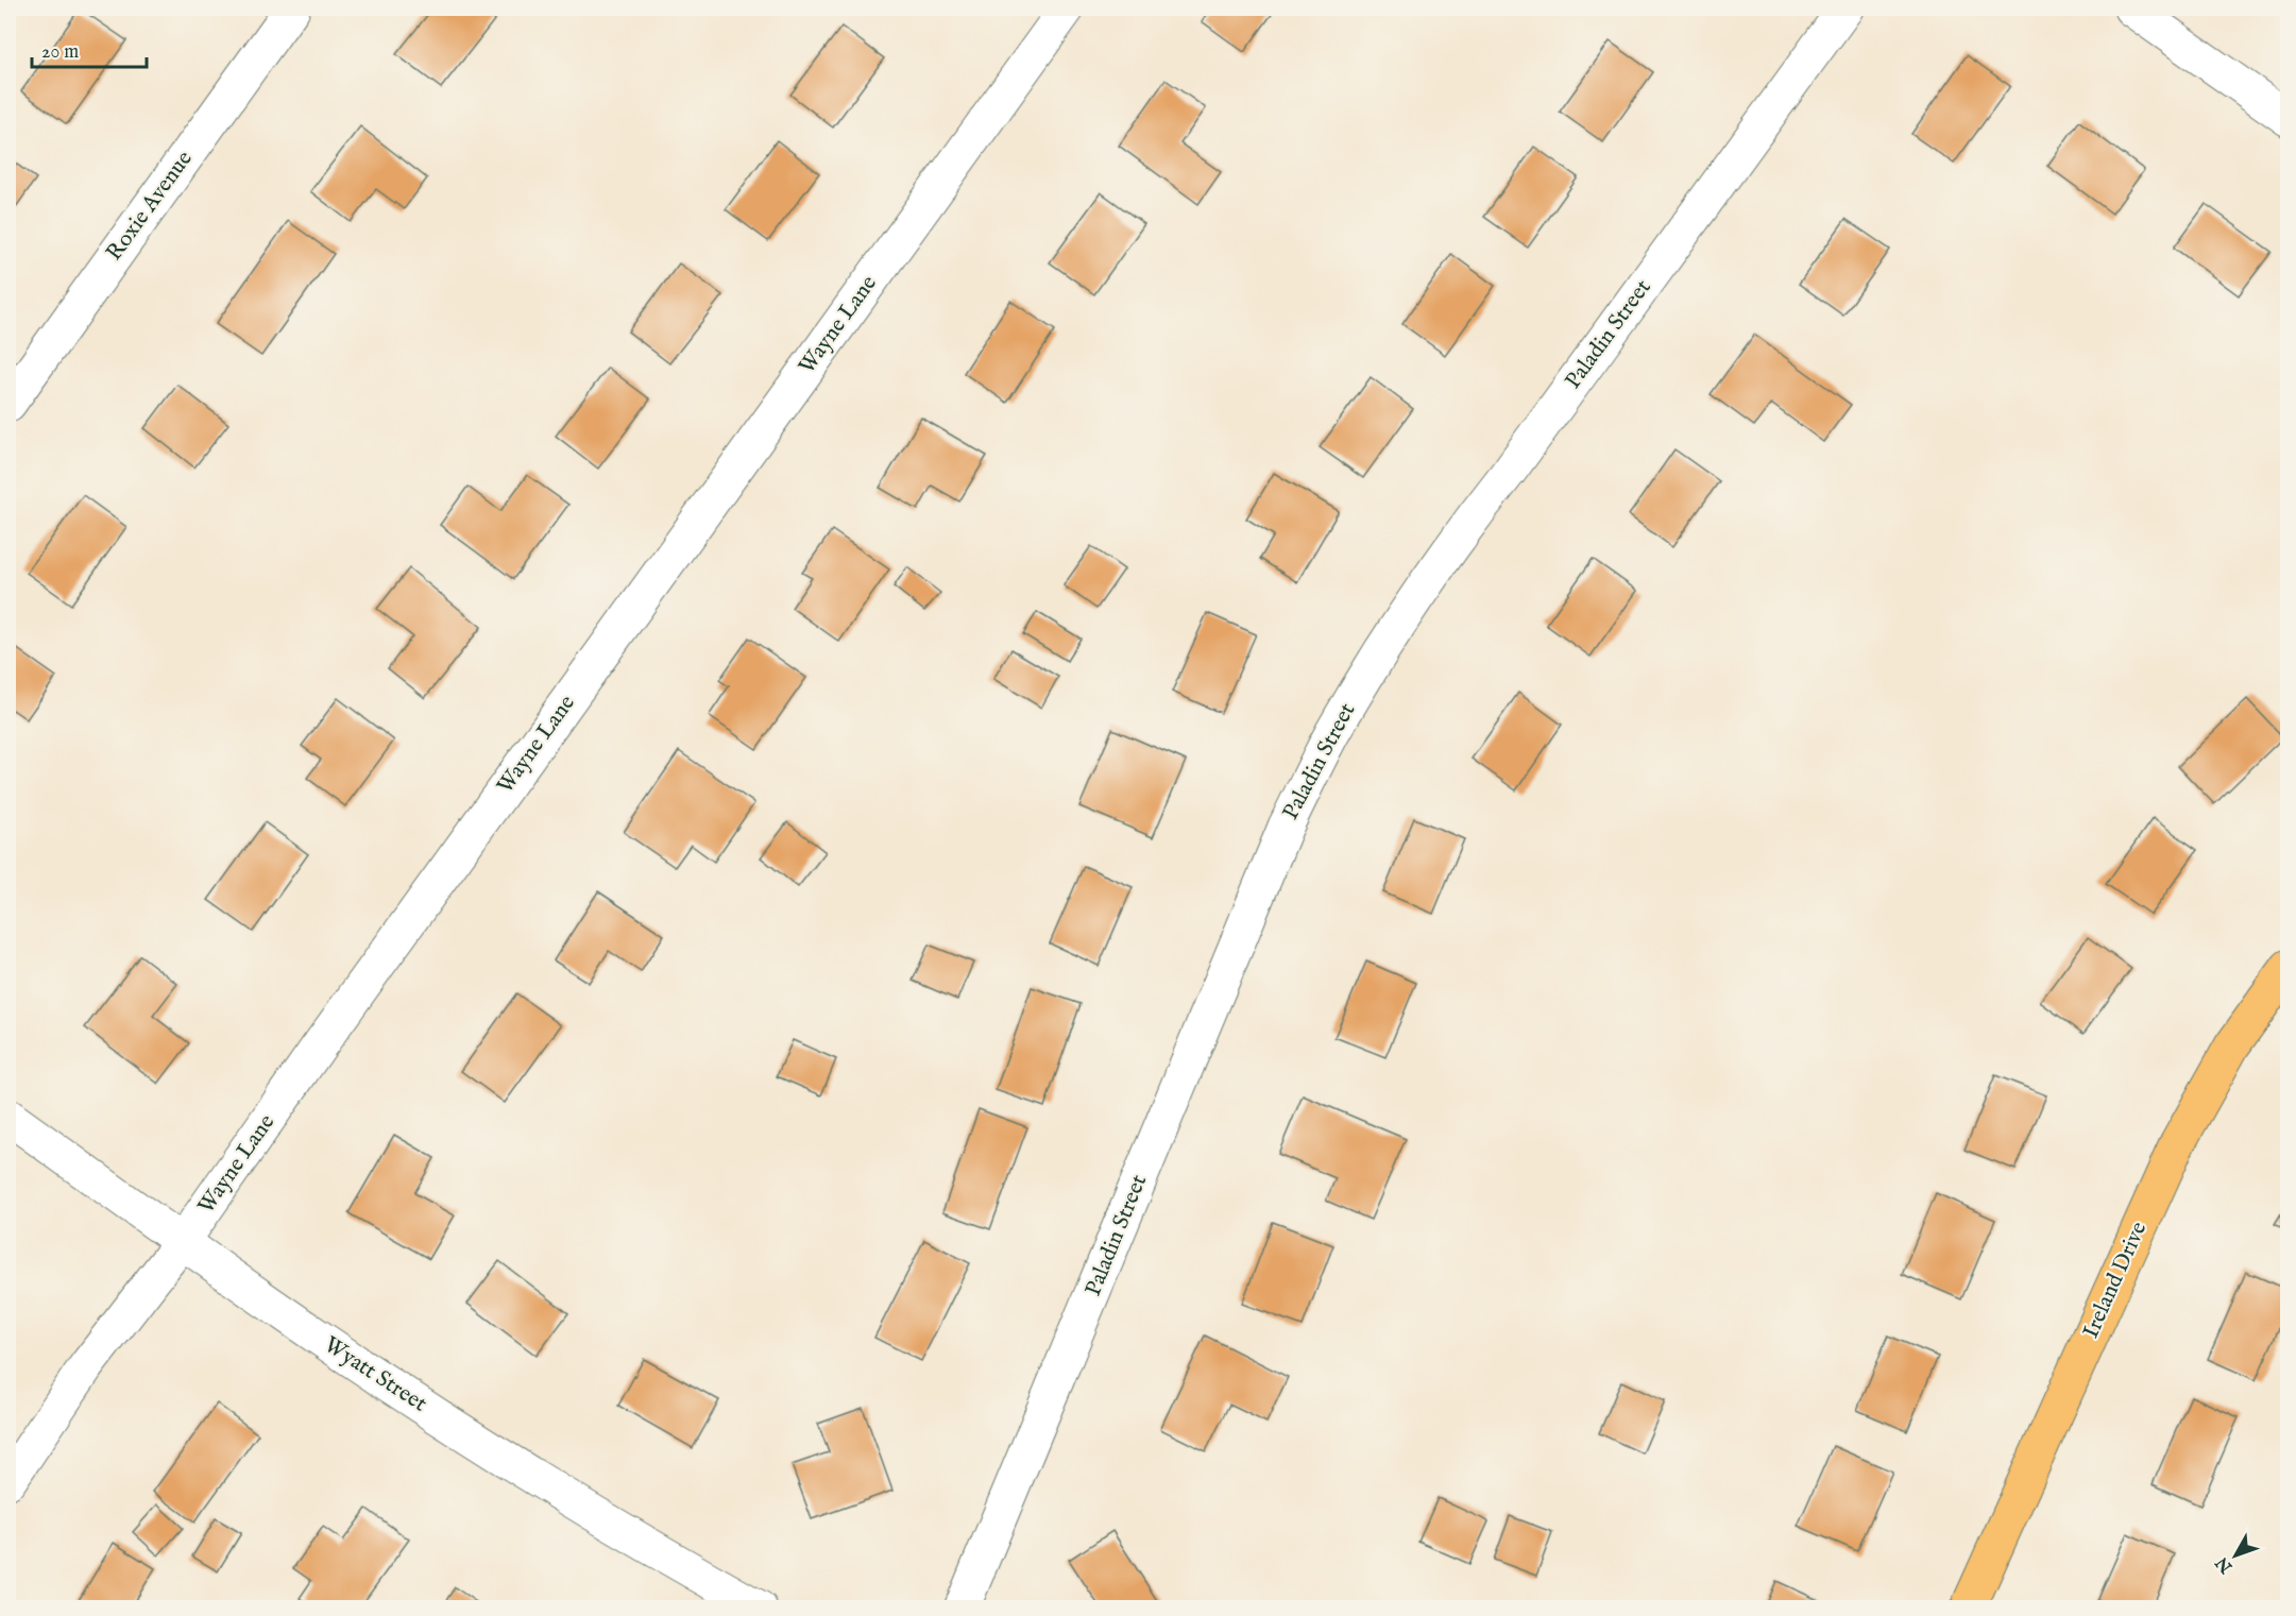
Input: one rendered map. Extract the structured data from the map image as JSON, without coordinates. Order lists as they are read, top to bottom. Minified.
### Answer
{"streets":{"main road":["Ireland Drive"],"street":["Roxie Avenue","Wayne Lane","Paladin Street","Wyatt Street"]},"crossings":[["Wayne Lane","Wyatt Street"]],"scale_bar":"20 m","north":"bottom left"}
